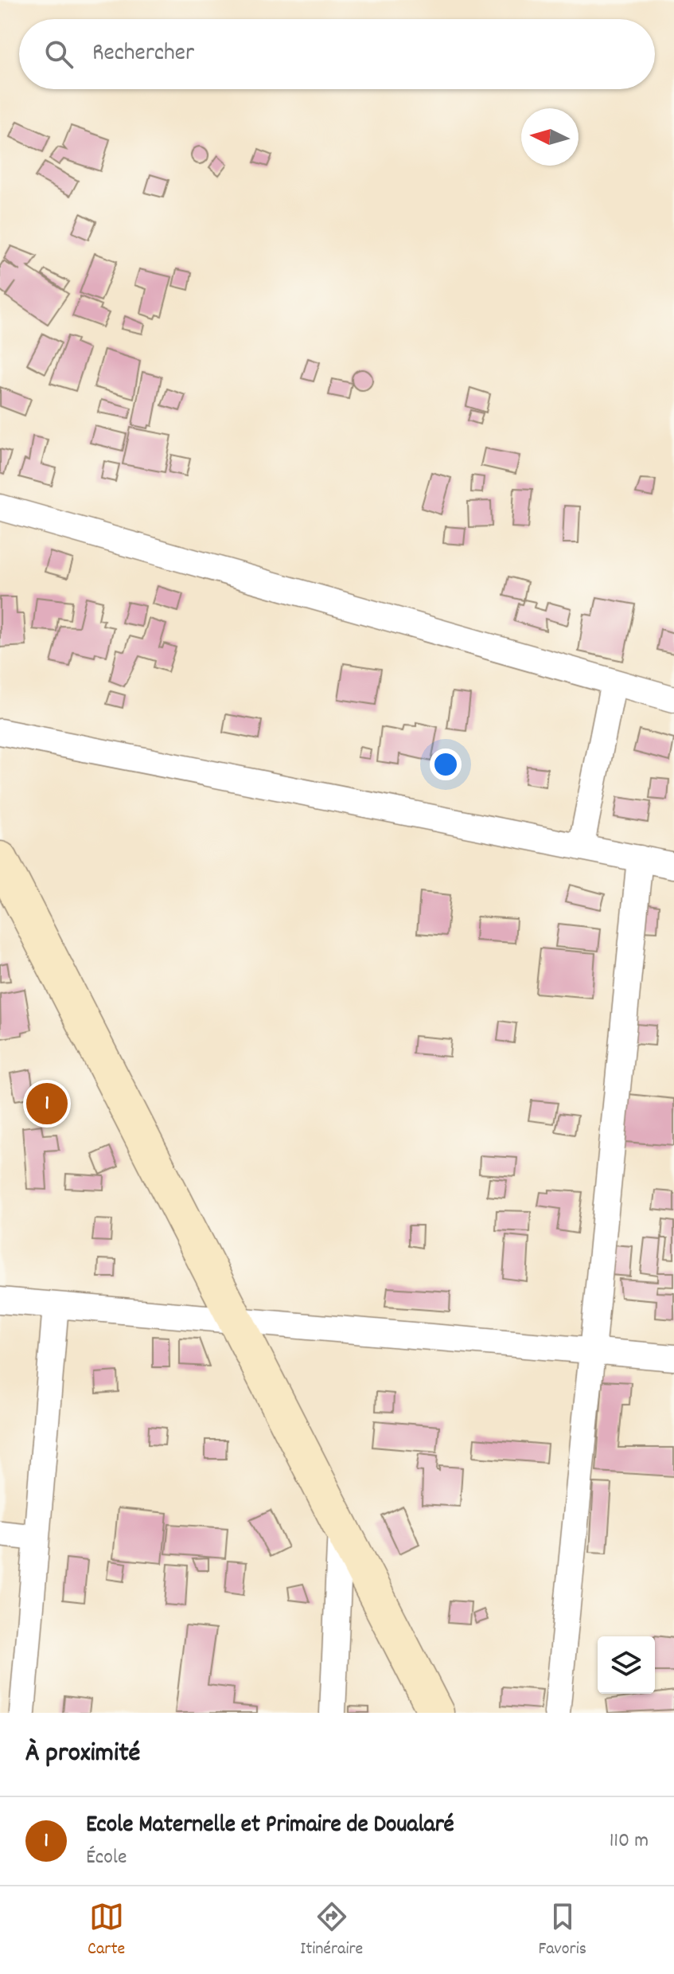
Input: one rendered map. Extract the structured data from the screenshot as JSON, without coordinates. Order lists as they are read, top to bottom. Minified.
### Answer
{"north":"left","page":{"search":"Rechercher","pins":"1","heading":"À proximité","list":[{"mark":"1","name":"Ecole Maternelle et Primaire de Doualaré","note":"École","value":"110 m"}],"nav":["Carte","Itinéraire","Favoris"]}}
